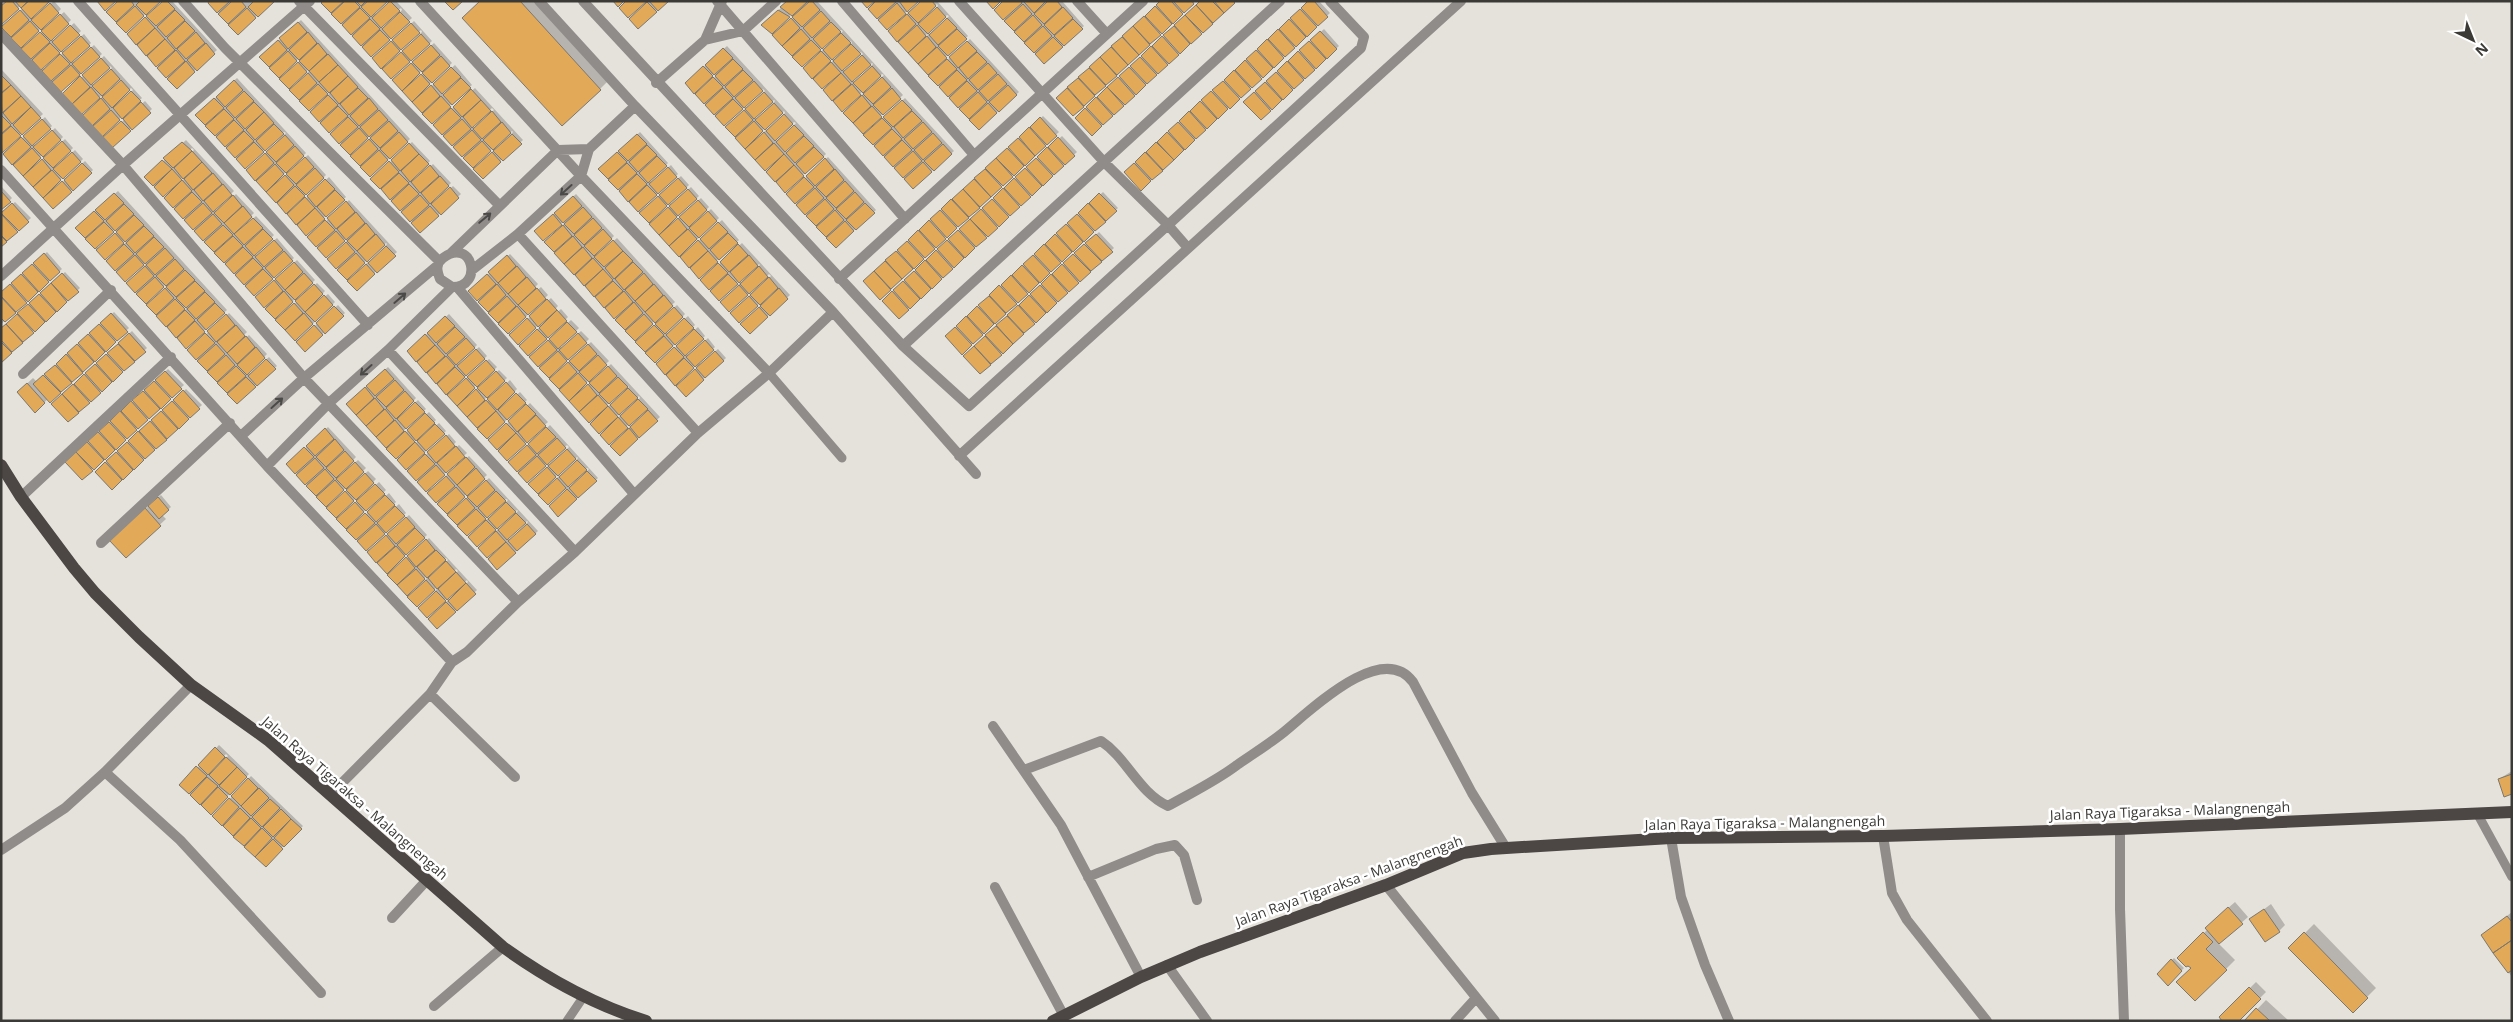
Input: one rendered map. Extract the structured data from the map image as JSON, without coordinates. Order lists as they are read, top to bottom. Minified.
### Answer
{"streets":{"main road":["Jalan Raya Tigaraksa - Malangnengah"]},"north":"bottom right"}
